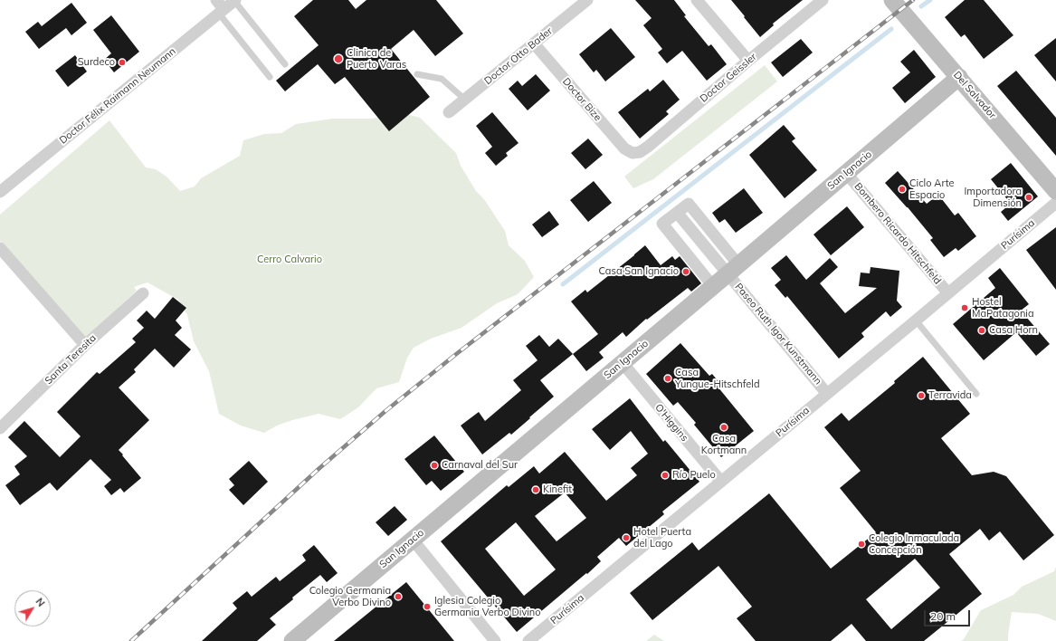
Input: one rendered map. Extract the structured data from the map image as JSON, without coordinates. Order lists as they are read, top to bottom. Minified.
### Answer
{"streets":{"street":["Doctor Otto Bader","Doctor Geissler","Del Salvador","Doctor Félix Raimann Neumann","Doctor Bize","San Ignacio","Bombero Ricardo Hitschfeld","Purísima","Paseo Ruth Igor Kunstmann","Santa Teresita","O'Higgins"]},"crossings":[["Doctor Otto Bader","Doctor Bize"],["Doctor Geissler","Doctor Bize"],["Del Salvador","San Ignacio"],["San Ignacio","Bombero Ricardo Hitschfeld"],["San Ignacio","Paseo Ruth Igor Kunstmann"],["San Ignacio","O'Higgins"],["Bombero Ricardo Hitschfeld","Purísima"],["Purísima","Paseo Ruth Igor Kunstmann"],["Purísima","O'Higgins"]],"parks":["Cerro Calvario"],"places":["Clinica de Puerto Varas","Surdeco","Ciclo Arte Espacio","Importadora Dimensión","Casa San Ignacio","Hostel MaPatagonia","Casa Horn","Casa Yungue-Hitschfeld","Terravida","Casa Kortmann","Carnaval del Sur","Río Puelo","Kinefit","Hotel Puerta del Lago","Colegio Inmaculada Concepción","Colegio Germania Verbo Divino","Iglesia Colegio Germania Verbo Divino"],"scale_bar":"20 m","north":"top right"}
